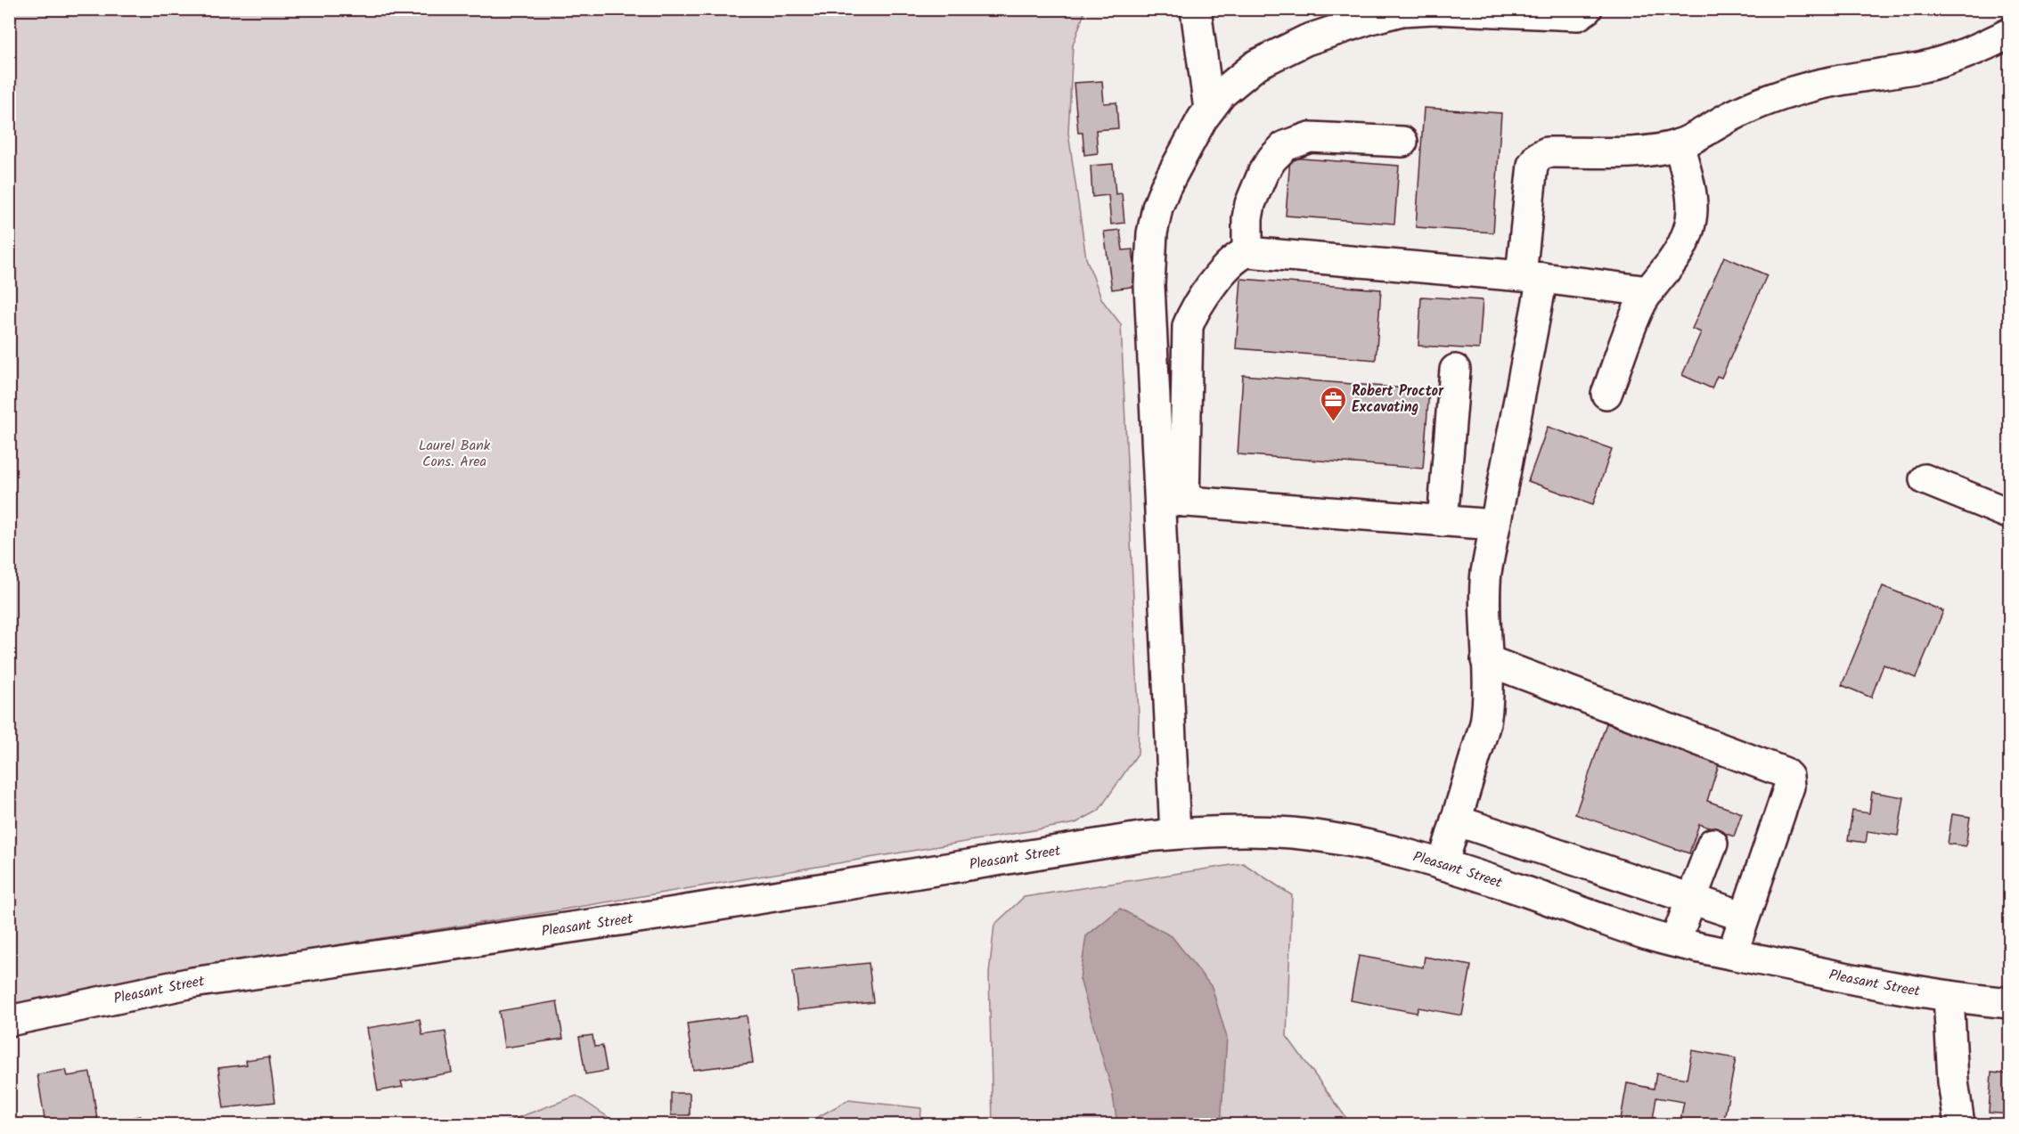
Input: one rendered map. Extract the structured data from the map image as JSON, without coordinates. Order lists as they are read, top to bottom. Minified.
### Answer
{"streets":{"street":["Pleasant Street"]},"parks":["Laurel Bank Cons. Area"],"places":{"office":["Robert Proctor Excavating"]}}
